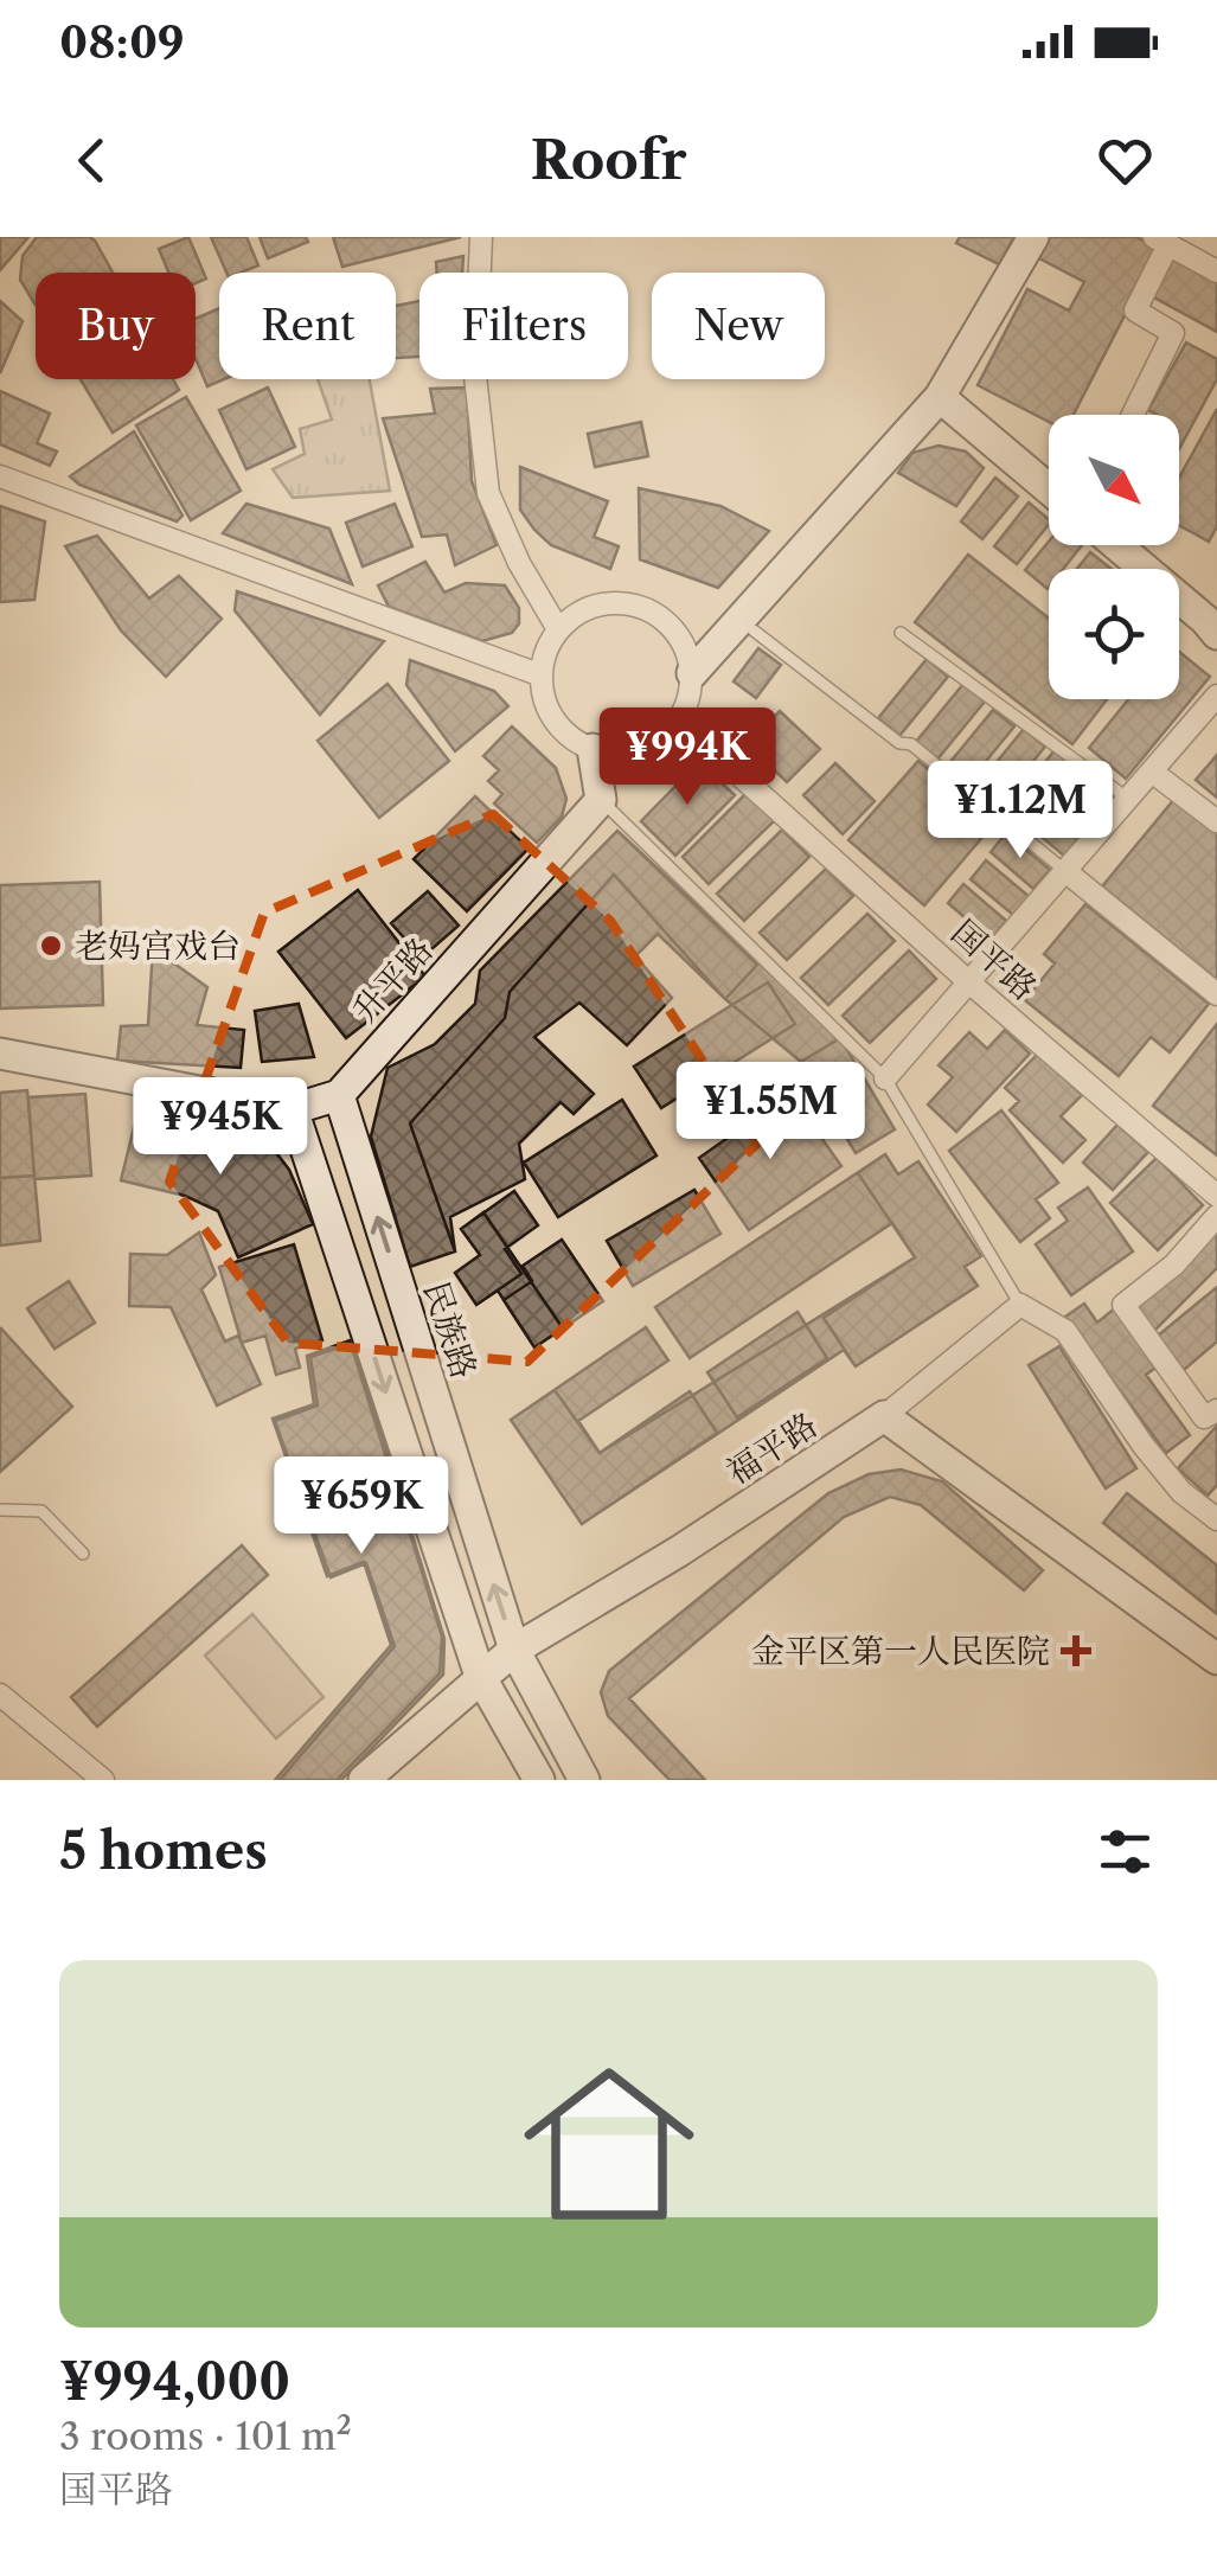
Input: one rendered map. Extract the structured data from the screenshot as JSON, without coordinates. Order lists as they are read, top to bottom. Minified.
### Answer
{"streets":{"street":["国平路","升平路","民族路","福平路"]},"crossings":[["升平路","民族路"],["民族路","福平路"]],"places":{"other":["老妈宫戏台"],"health":["金平区第一人民医院"]},"north":"bottom right","page":{"status":"08:09","header":"Roofr","chip":["Buy","Rent","Filters","New"],"price":["¥994K","¥1.12M","¥1.55M","¥945K","¥659K"],"heading":"5 homes","list":[{"name":"¥994,000","note":"3 rooms · 101 m² · 国平路"}]}}
